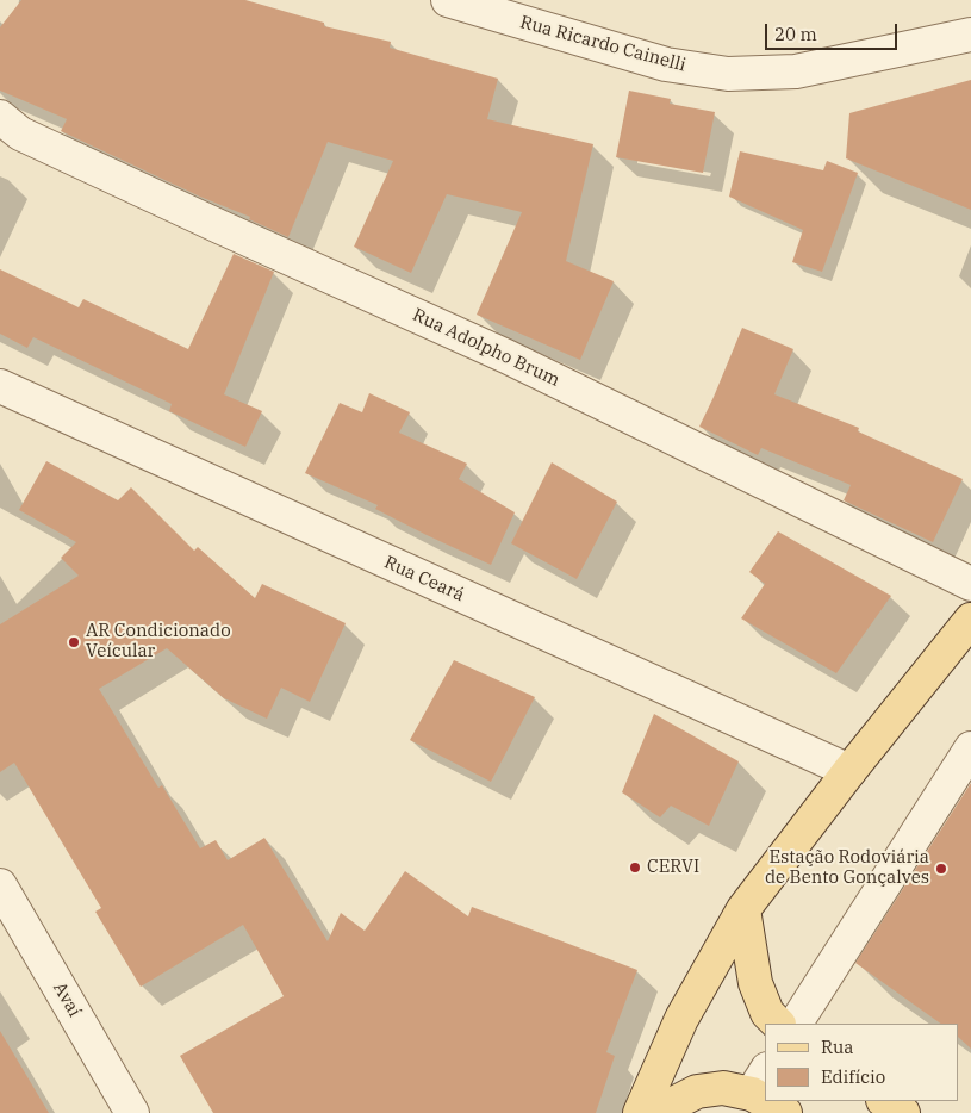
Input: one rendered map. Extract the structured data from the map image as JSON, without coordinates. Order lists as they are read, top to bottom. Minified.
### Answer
{"streets":{"street":["Rua Ricardo Cainelli","Rua Adolpho Brum","Rua Ceará","Avaí"]},"places":["AR Condicionado Veícular","CERVI","Estação Rodoviária de Bento Gonçalves"],"legend":["Rua","Edifício"],"scale_bar":"20 m"}
